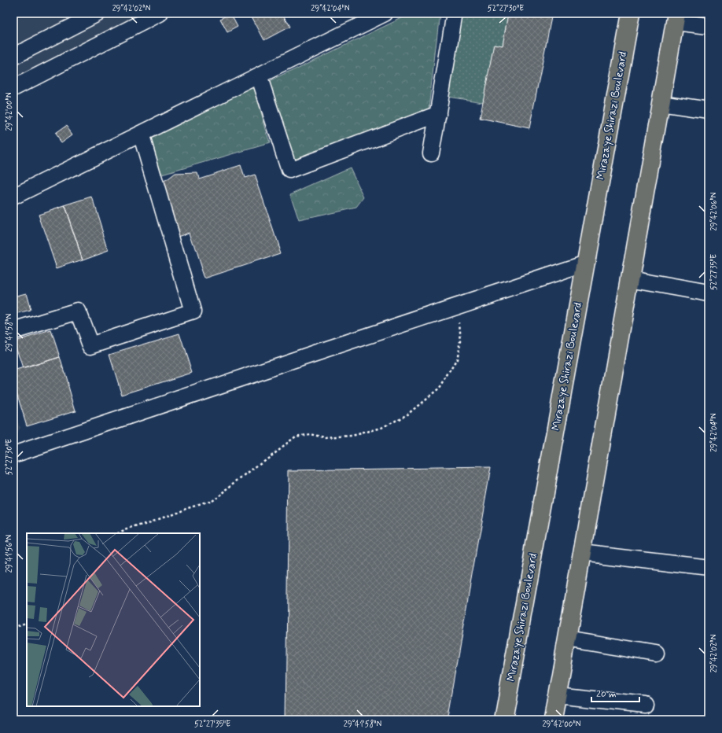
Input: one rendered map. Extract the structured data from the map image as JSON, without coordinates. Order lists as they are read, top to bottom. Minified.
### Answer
{"streets":{"main road":["Mirazaye Shirazi Boulevard"]},"scale_bar":"20 m","coordinates":["29°42'02\"N","29°42'04\"N","52°27'30\"E","29°42'00\"N","29°42'06\"N","52°27'35\"E","29°41'58\"N","29°41'56\"N"]}
